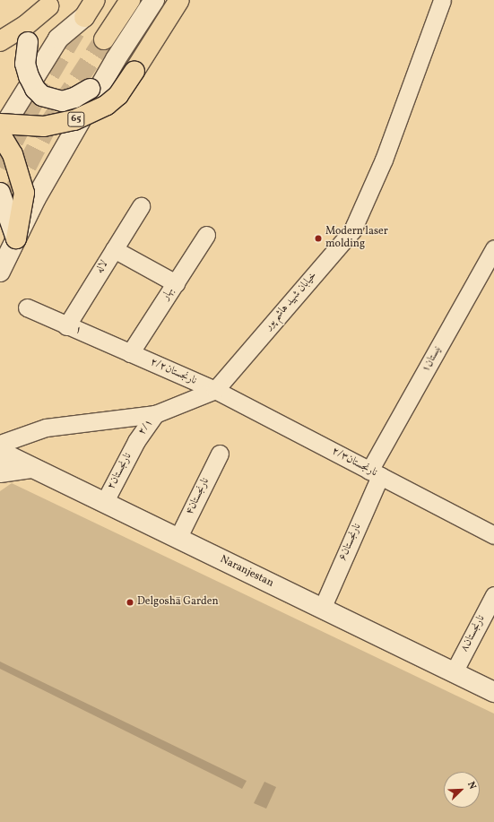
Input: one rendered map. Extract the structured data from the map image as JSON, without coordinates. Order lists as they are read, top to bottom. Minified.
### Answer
{"streets":{"main road":["65","Naranjestan"],"street":["لاله ‍","بهار","خیابان شهید هاشم پور","۱","۱نیستان","۲/۲نارنجستان","۲/۱","۲/۳نارنجستان","۲نارنجستان","۴نارنجستان","۶نارنجستان","۸نارنجستان"]},"crossings":[["لاله ‍","۱"],["بهار","۱"],["بهار","۲/۲نارنجستان"],["خیابان شهید هاشم پور","۲/۲نارنجستان"],["خیابان شهید هاشم پور","۲/۱"],["خیابان شهید هاشم پور","۲/۳نارنجستان"],["۱","۲/۲نارنجستان"],["۱نیستان","۲/۳نارنجستان"],["۱نیستان","۶نارنجستان"],["۲/۲نارنجستان","۲/۳نارنجستان"],["۲/۱","۲نارنجستان"],["۲/۳نارنجستان","۶نارنجستان"],["۲نارنجستان","Naranjestan"],["۴نارنجستان","Naranjestan"],["۶نارنجستان","Naranjestan"],["Naranjestan","۸نارنجستان"]],"places":["Modern laser molding","Delgoshā Garden"],"north":"top right"}
